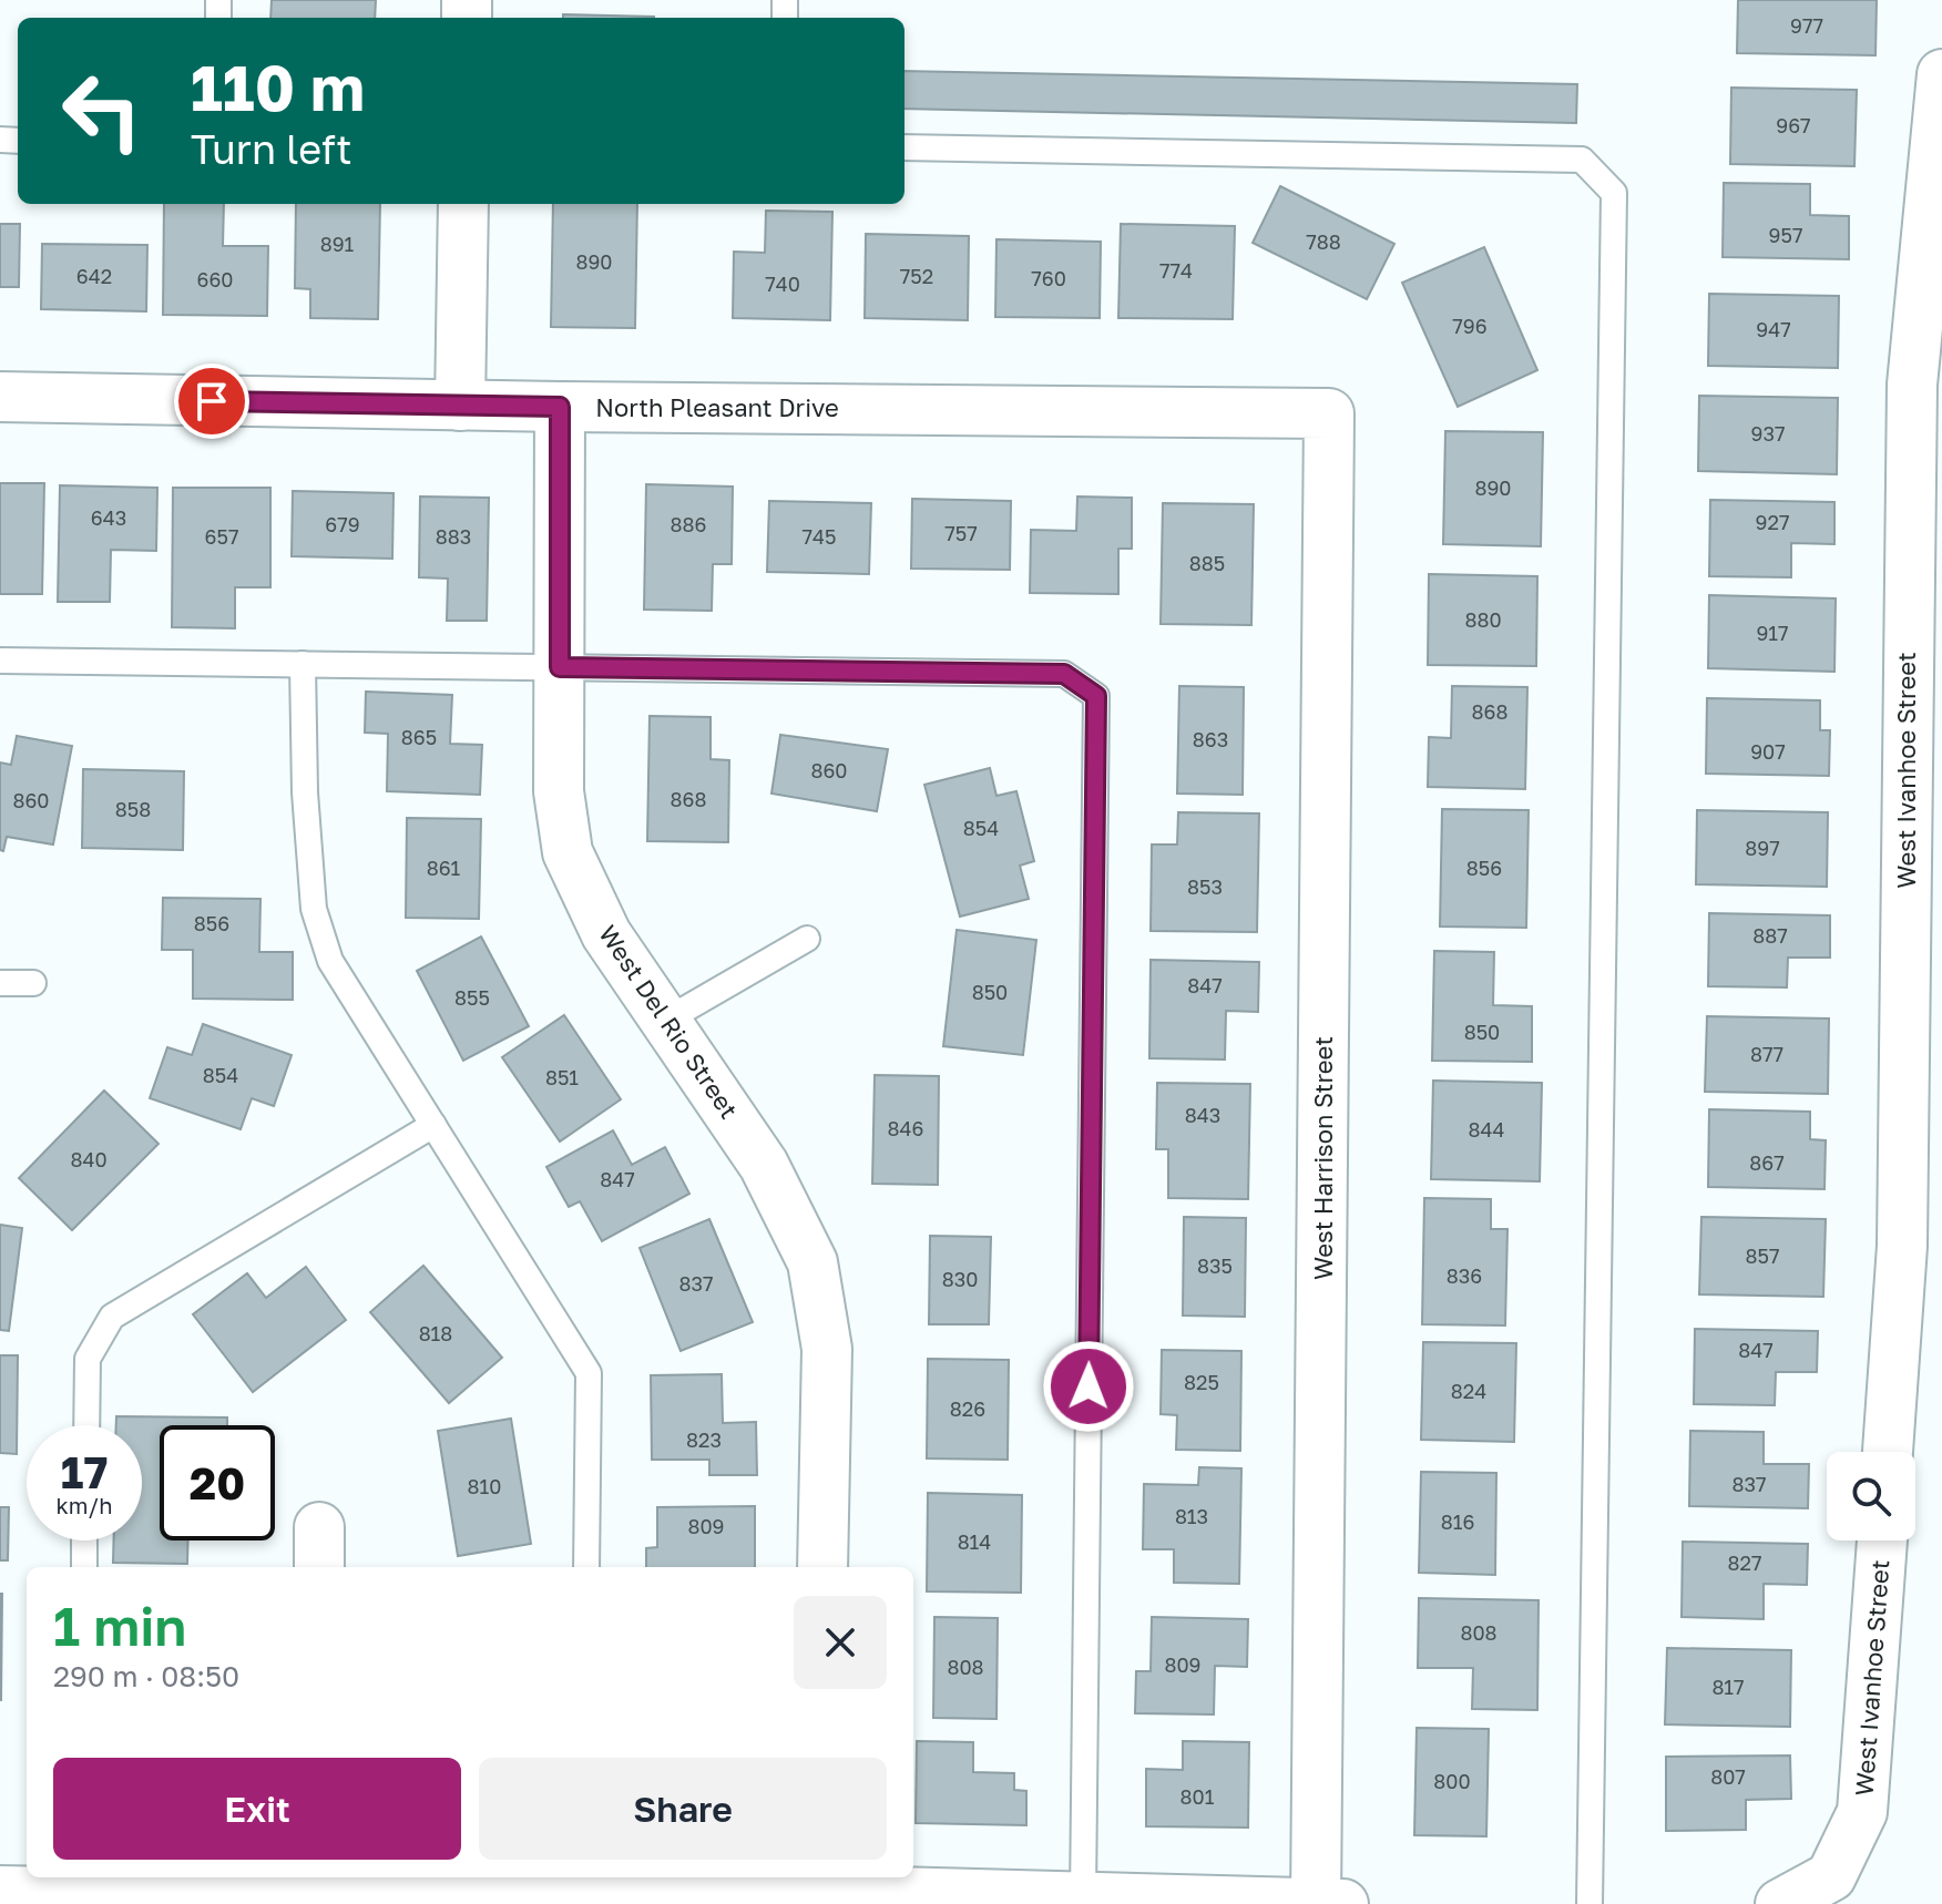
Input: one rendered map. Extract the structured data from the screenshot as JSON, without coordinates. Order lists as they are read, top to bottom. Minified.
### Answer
{"streets":{"street":["North Pleasant Drive","West Ivanhoe Street","West Del Rio Street","West Harrison Street"]},"crossings":[["North Pleasant Drive","West Del Rio Street"],["North Pleasant Drive","West Harrison Street"]],"house_numbers":["977","967","957","788","891","890","774","642","752","760","660","740","796","947","937","890","643","927","679","886","757","657","883","745","885","880","917","868","865","863","907","860","868","860","858","854","897","861","856","853","856","887","847","850","855","850","877","854","851","843","846","844","840","867","847","857","835","836","830","837","818","847","825","824","826","823","837","810","813","816","809","814","827","808","809","808","817","807","800","801"],"page":{"turn":["110 m","Turn left"],"speed":"17 km/h","limit":"20","heading":["1 min","290 m · 08:50"],"buttons":["Exit","Share"]}}
